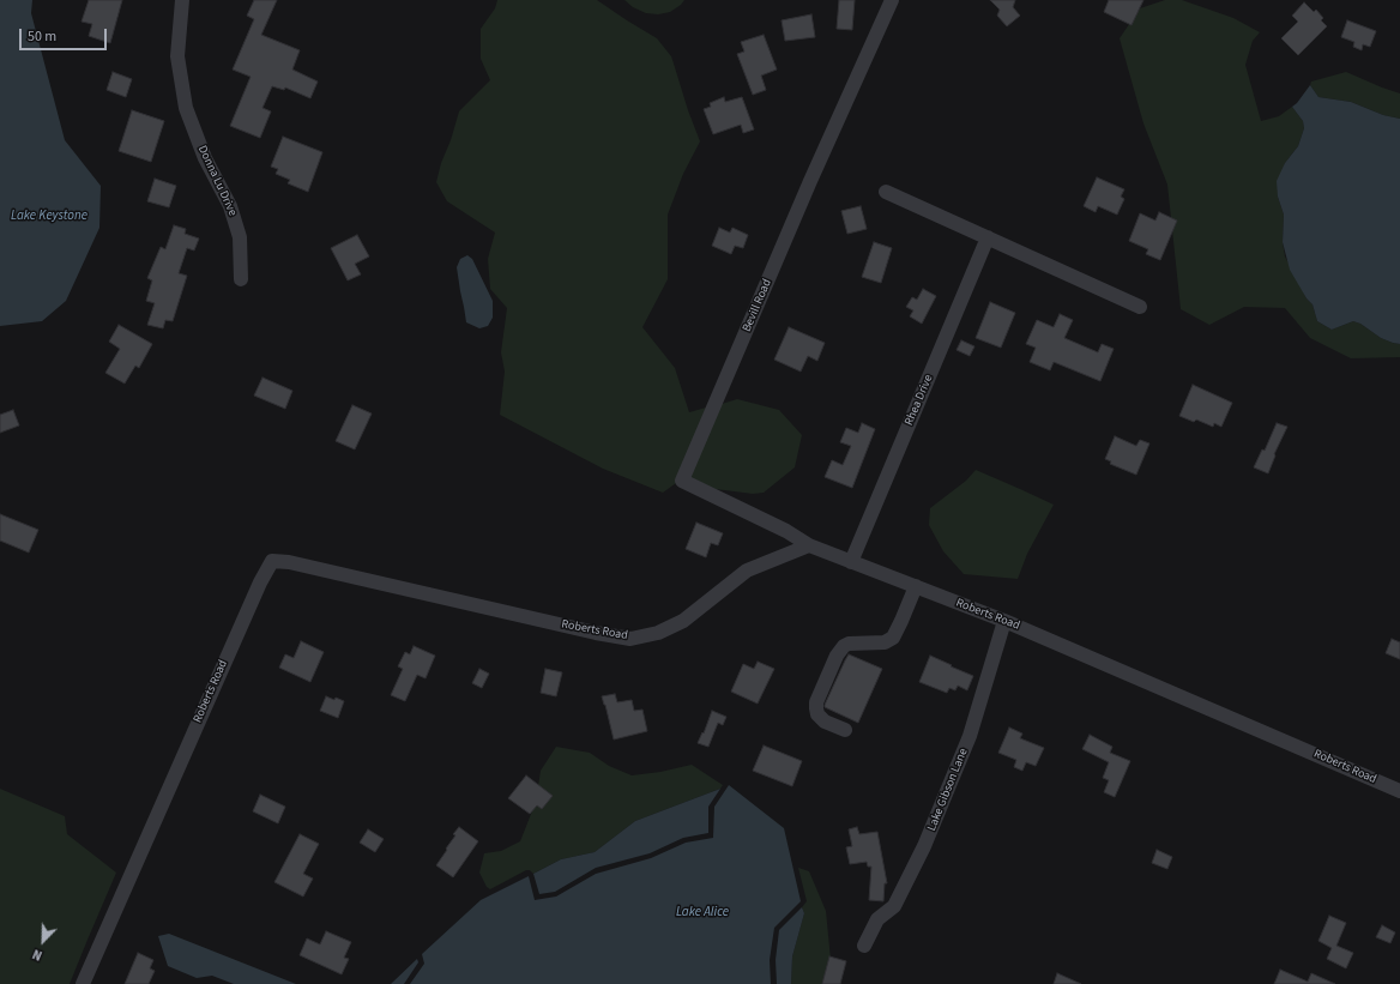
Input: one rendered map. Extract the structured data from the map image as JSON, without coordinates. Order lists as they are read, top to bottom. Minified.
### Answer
{"streets":{"street":["Donna Lu Drive","Bevill Road","Rhea Drive","Roberts Road","Lake Gibson Lane"]},"crossings":[["Bevill Road","Roberts Road"],["Rhea Drive","Roberts Road"],["Roberts Road","Lake Gibson Lane"]],"water":["Lake Keystone","Lake Alice"],"scale_bar":"50 m","north":"bottom left"}
